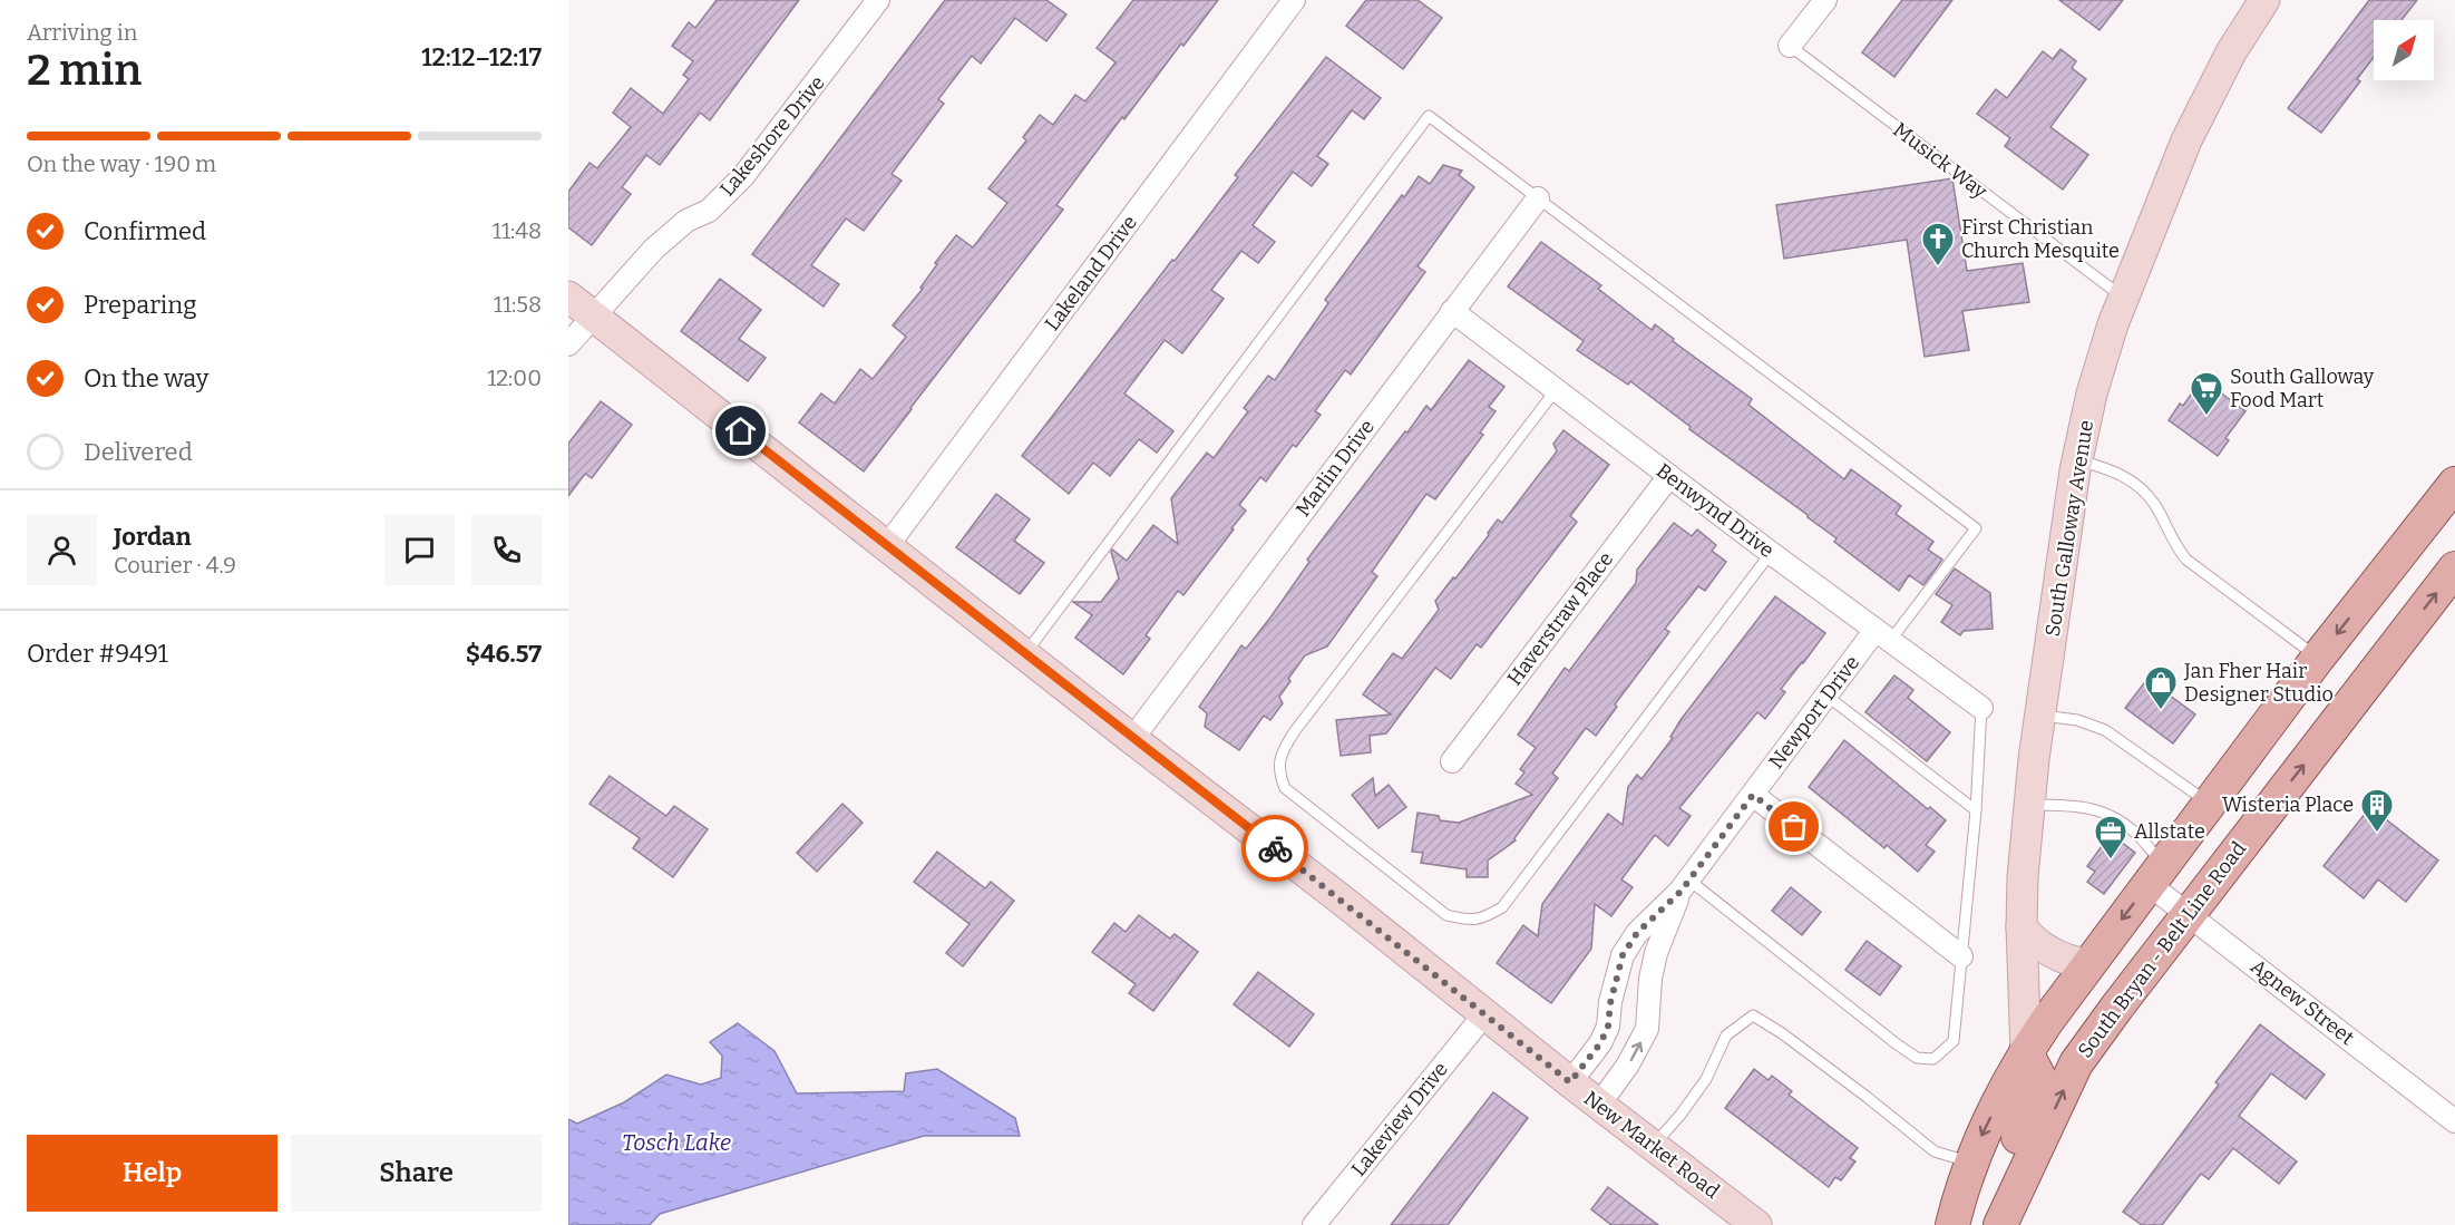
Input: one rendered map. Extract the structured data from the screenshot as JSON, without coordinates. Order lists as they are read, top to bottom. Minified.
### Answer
{"streets":{"main road":["South Bryan - Belt Line Road"],"street":["Lakeshore Drive","Lakeland Drive","Marlin Drive","Benwynd Drive","South Galloway Avenue","Haverstraw Place","Newport Drive","Agnew Street","Lakeview Drive","New Market Road"],"lane":["Musick Way"]},"crossings":[["Lakeshore Drive","New Market Road"],["Musick Way","South Galloway Avenue"],["Lakeland Drive","New Market Road"],["Marlin Drive","Benwynd Drive"],["Marlin Drive","New Market Road"],["Benwynd Drive","Haverstraw Place"],["Benwynd Drive","Newport Drive"],["South Galloway Avenue","Agnew Street"],["Newport Drive","New Market Road"],["South Bryan - Belt Line Road","Agnew Street"],["Lakeview Drive","New Market Road"]],"water":["Tosch Lake"],"places":{"church":["First Christian Church Mesquite"],"supermarket":["South Galloway Food Mart"],"shop":["Jan Fher Hair Designer Studio"],"building":["Wisteria Place"],"office":["Allstate"]},"north":"top right","page":{"heading":["2 min","Arriving in","12:12–12:17"],"panel":["Jordan","Courier · 4.9","Order #9491","$46.57"],"bar":"On the way · 190 m","list":[["Confirmed","11:48"],["Preparing","11:58"],["On the way","12:00"],"Delivered"],"buttons":["Help","Share"]}}
